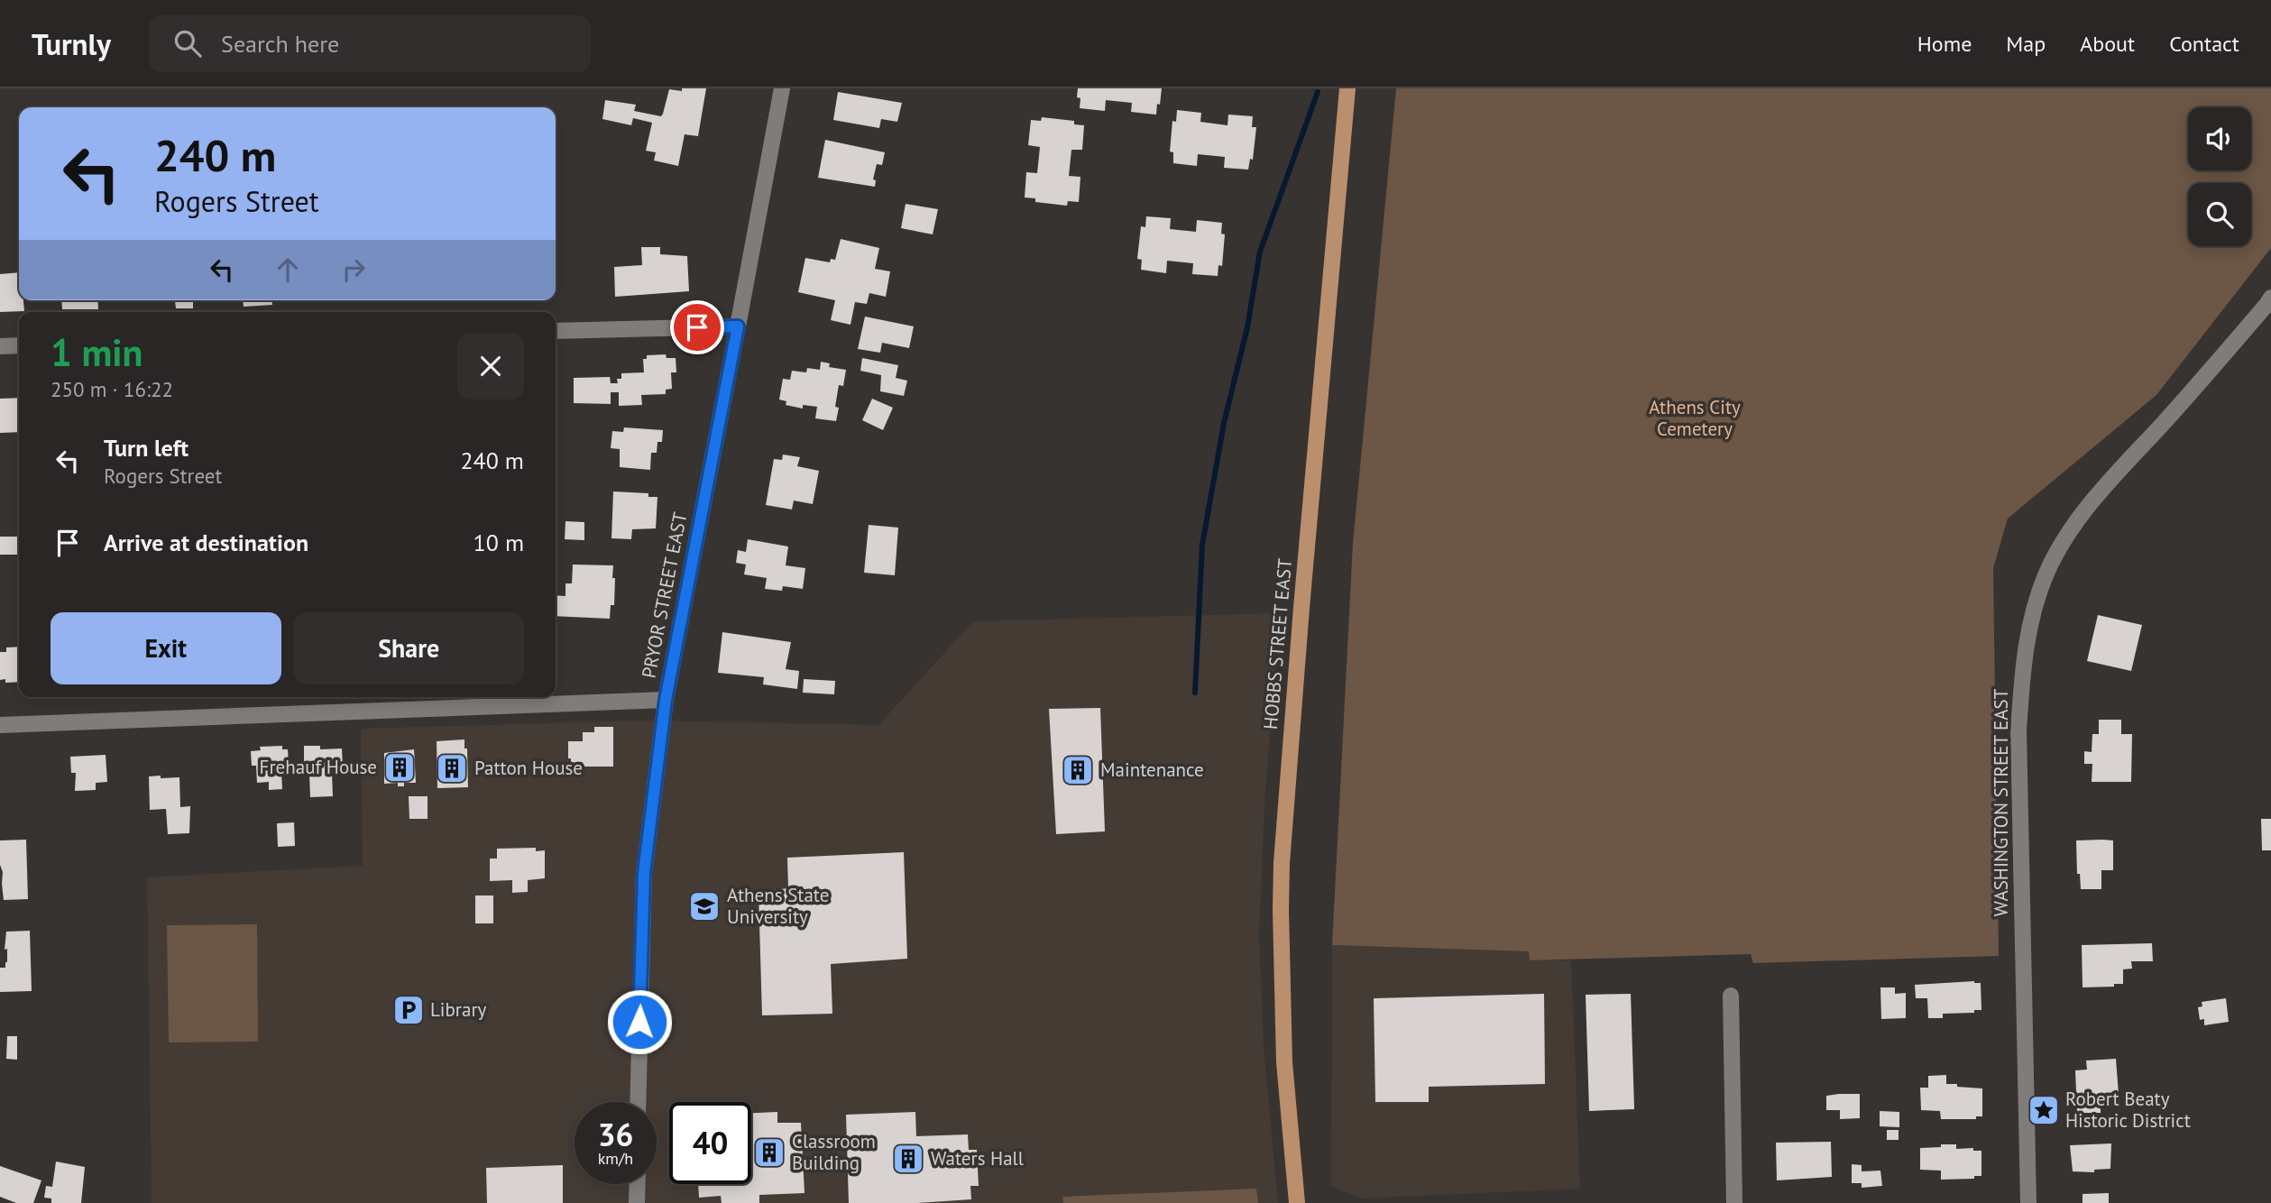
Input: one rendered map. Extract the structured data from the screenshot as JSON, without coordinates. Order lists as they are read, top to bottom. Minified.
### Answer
{"streets":{"main road":["HOBBS STREET EAST"],"street":["PRYOR STREET EAST","WASHINGTON STREET EAST"]},"parks":["Athens City Cemetery"],"places":{"building":["Frehauf House","Patton House","Maintenance","Classroom Building","Waters Hall"],"school or university":["Athens State University"],"parking":["Library"],"place":["Robert Beaty Historic District"]},"page":{"header":"Turnly","search":"Search here","nav":["Home","Map","About","Contact"],"turn":["240 m","Rogers Street"],"heading":["1 min","250 m · 16:22"],"list":[{"name":"Turn left","note":"Rogers Street","value":"240 m"},{"name":"Arrive at destination","value":"10 m"}],"buttons":["Exit","Share"],"speed":"36 km/h","limit":"40"}}
